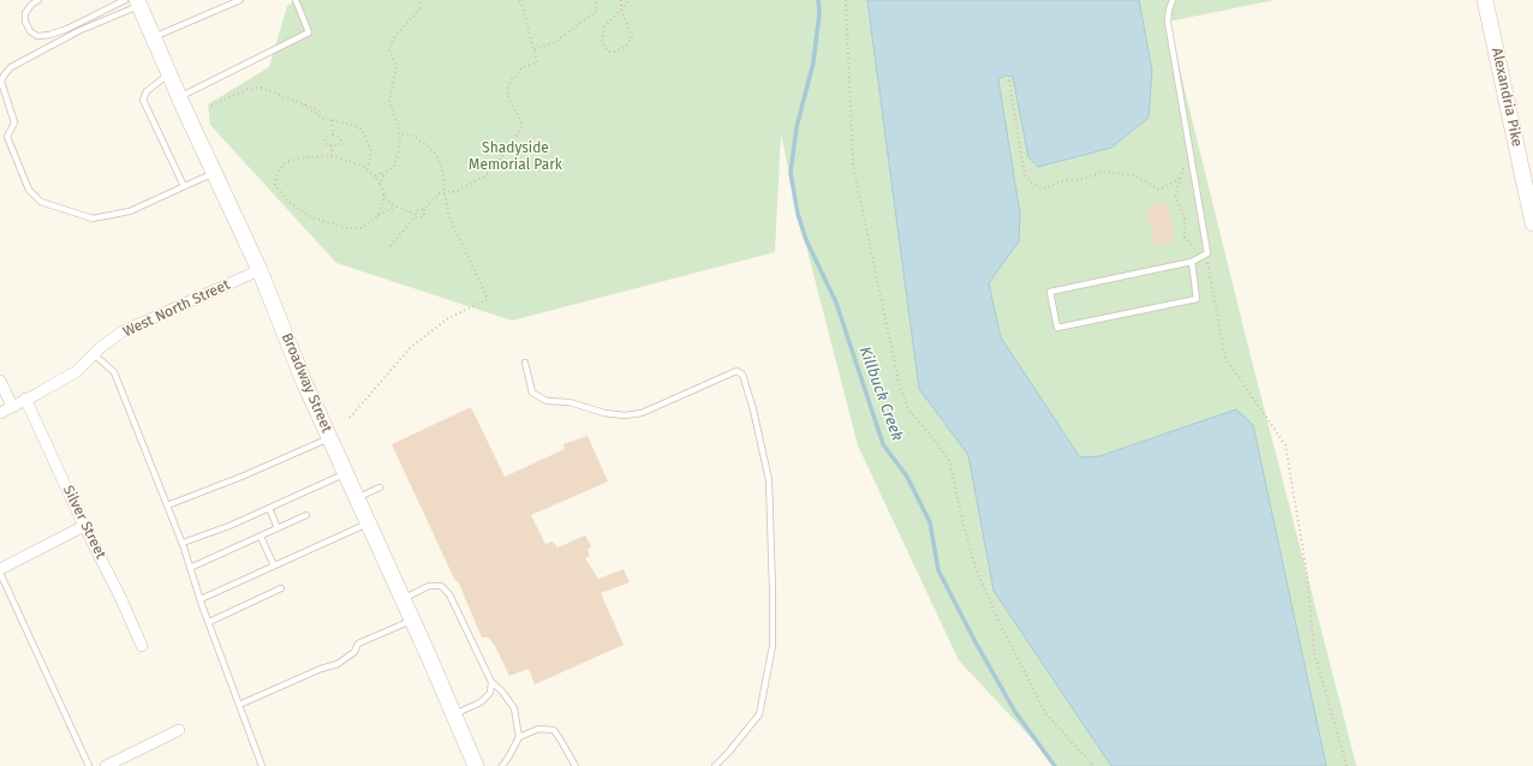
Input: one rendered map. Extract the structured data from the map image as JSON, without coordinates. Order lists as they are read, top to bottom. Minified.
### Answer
{"streets":{"main road":["Alexandria Pike","Broadway Street"],"street":["West North Street","Silver Street"]},"crossings":[["West North Street","Broadway Street"],["West North Street","Silver Street"]],"water":["Killbuck Creek"],"parks":["Shadyside Memorial Park"]}
